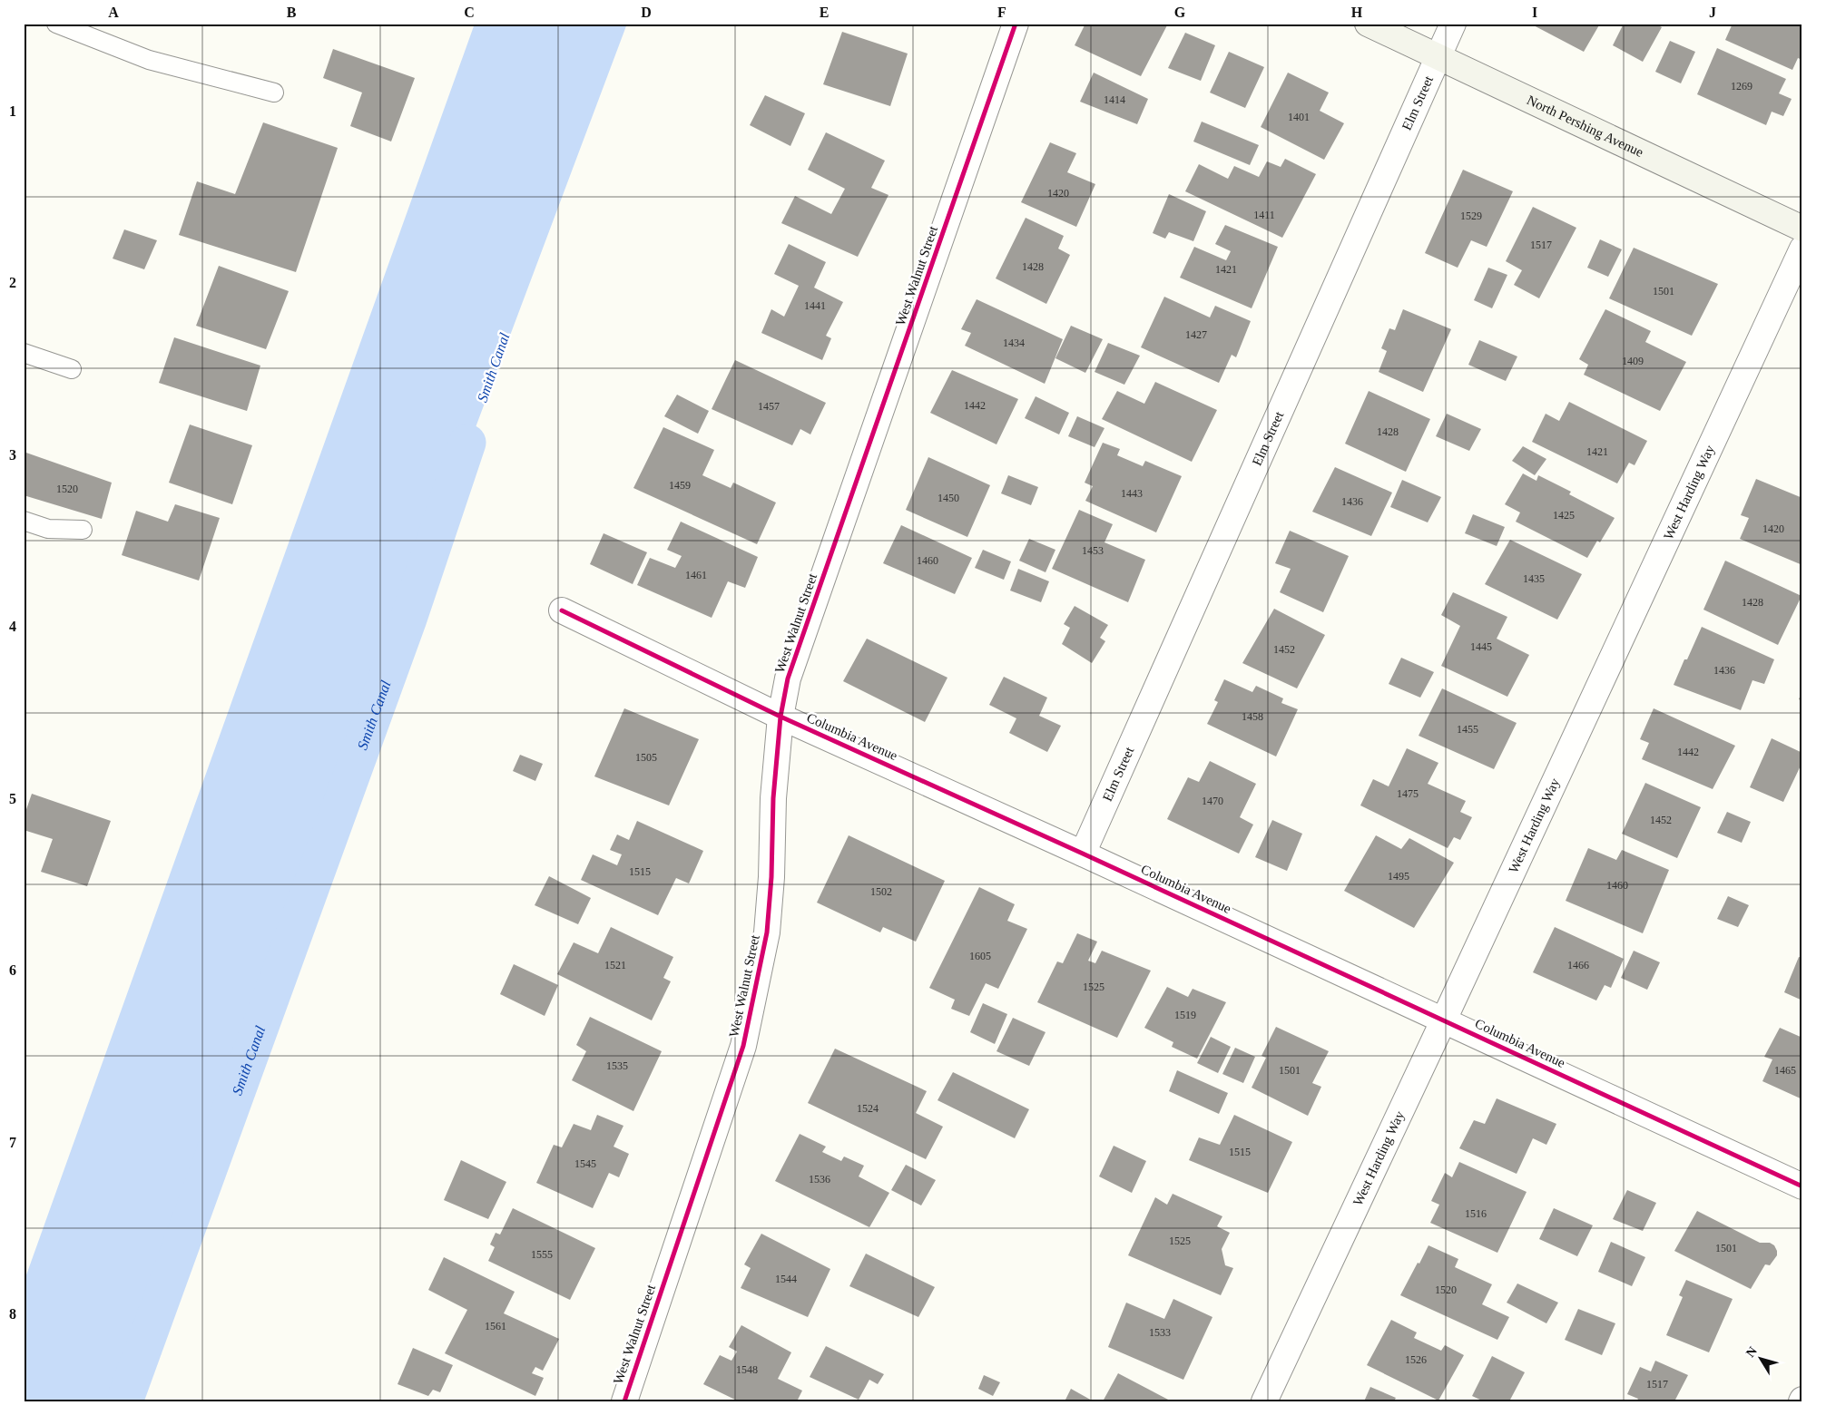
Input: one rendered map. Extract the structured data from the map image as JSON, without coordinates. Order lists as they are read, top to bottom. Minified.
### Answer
{"streets":{"main road":["North Pershing Avenue"],"street":["Elm Street","West Walnut Street","West Harding Way","Columbia Avenue"]},"crossings":[["Elm Street","North Pershing Avenue"],["Elm Street","Columbia Avenue"],["West Walnut Street","Columbia Avenue"],["West Harding Way","Columbia Avenue"]],"water":["Smith Canal"],"house_numbers":["1269","1414","1401","1420","1411","1529","1517","1428","1421","1501","1441","1427","1434","1409","1442","1457","1428","1421","1459","1520","1443","1450","1436","1425","1420","1453","1460","1461","1435","1428","1445","1452","1436","1458","1455","1442","1505","1475","1470","1452","1515","1495","1460","1502","1605","1521","1466","1525","1519","1535","1501","1465","1524","1515","1545","1536","1516","1525","1501","1555","1544","1520","1561","1533","1526","1548","1517"],"north":"top left","grid":{"columns":["A","B","C","D","E","F","G","H","I","J"],"rows":["1","2","3","4","5","6","7","8"]}}
